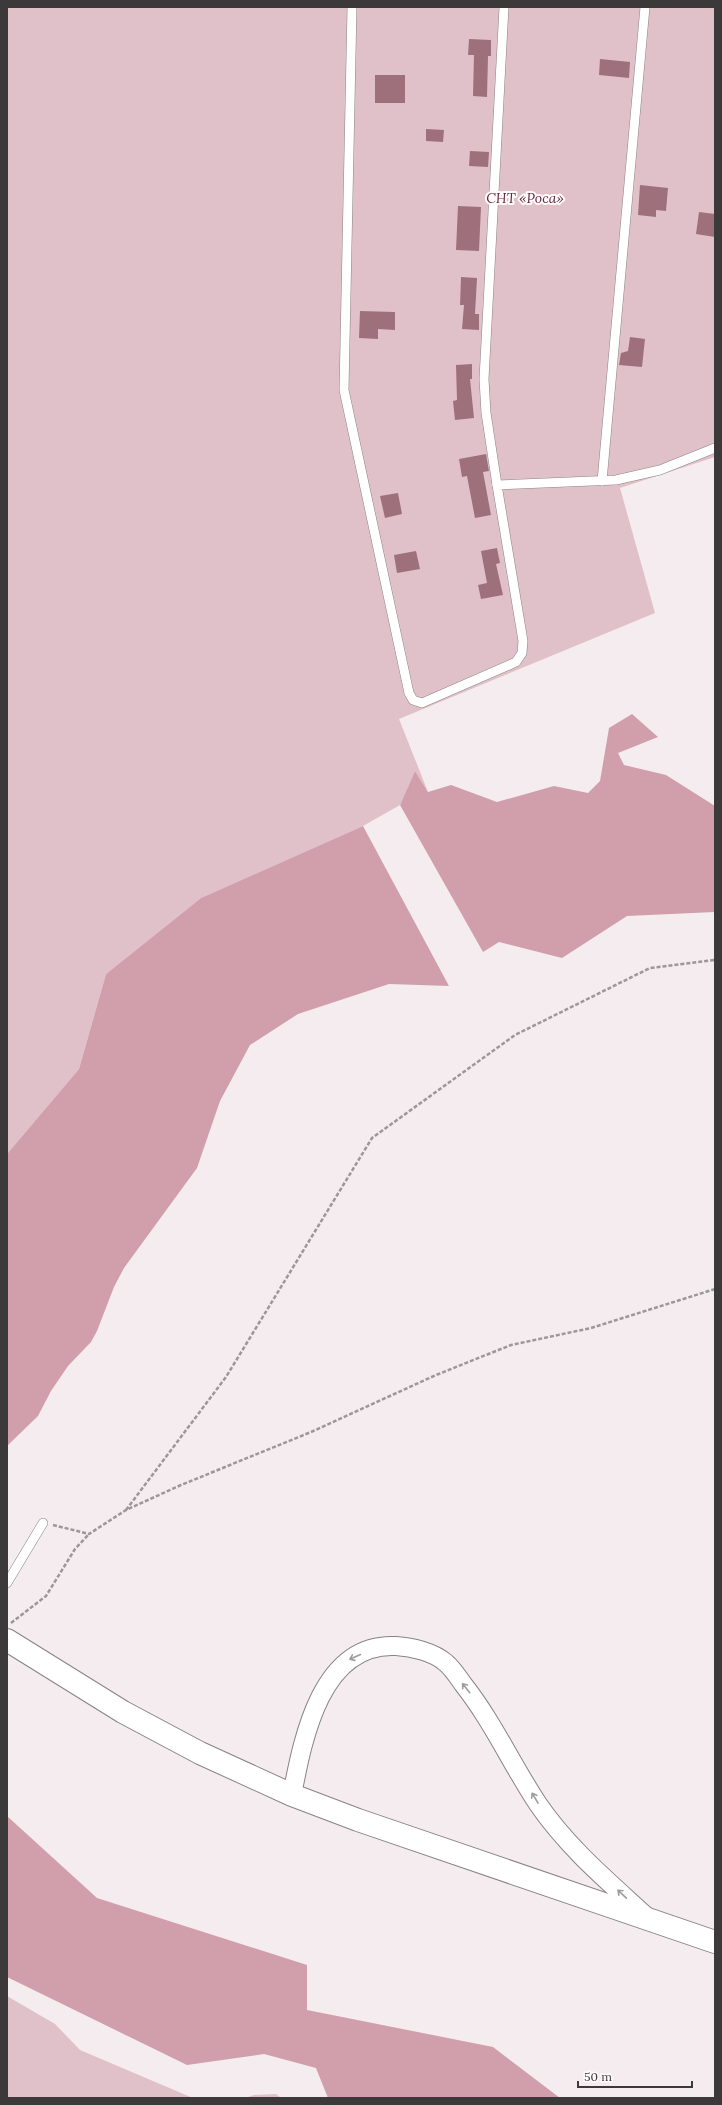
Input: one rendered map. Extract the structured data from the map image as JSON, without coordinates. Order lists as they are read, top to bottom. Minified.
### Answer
{"parks":["СНТ «Роса»"],"scale_bar":"50 m"}
